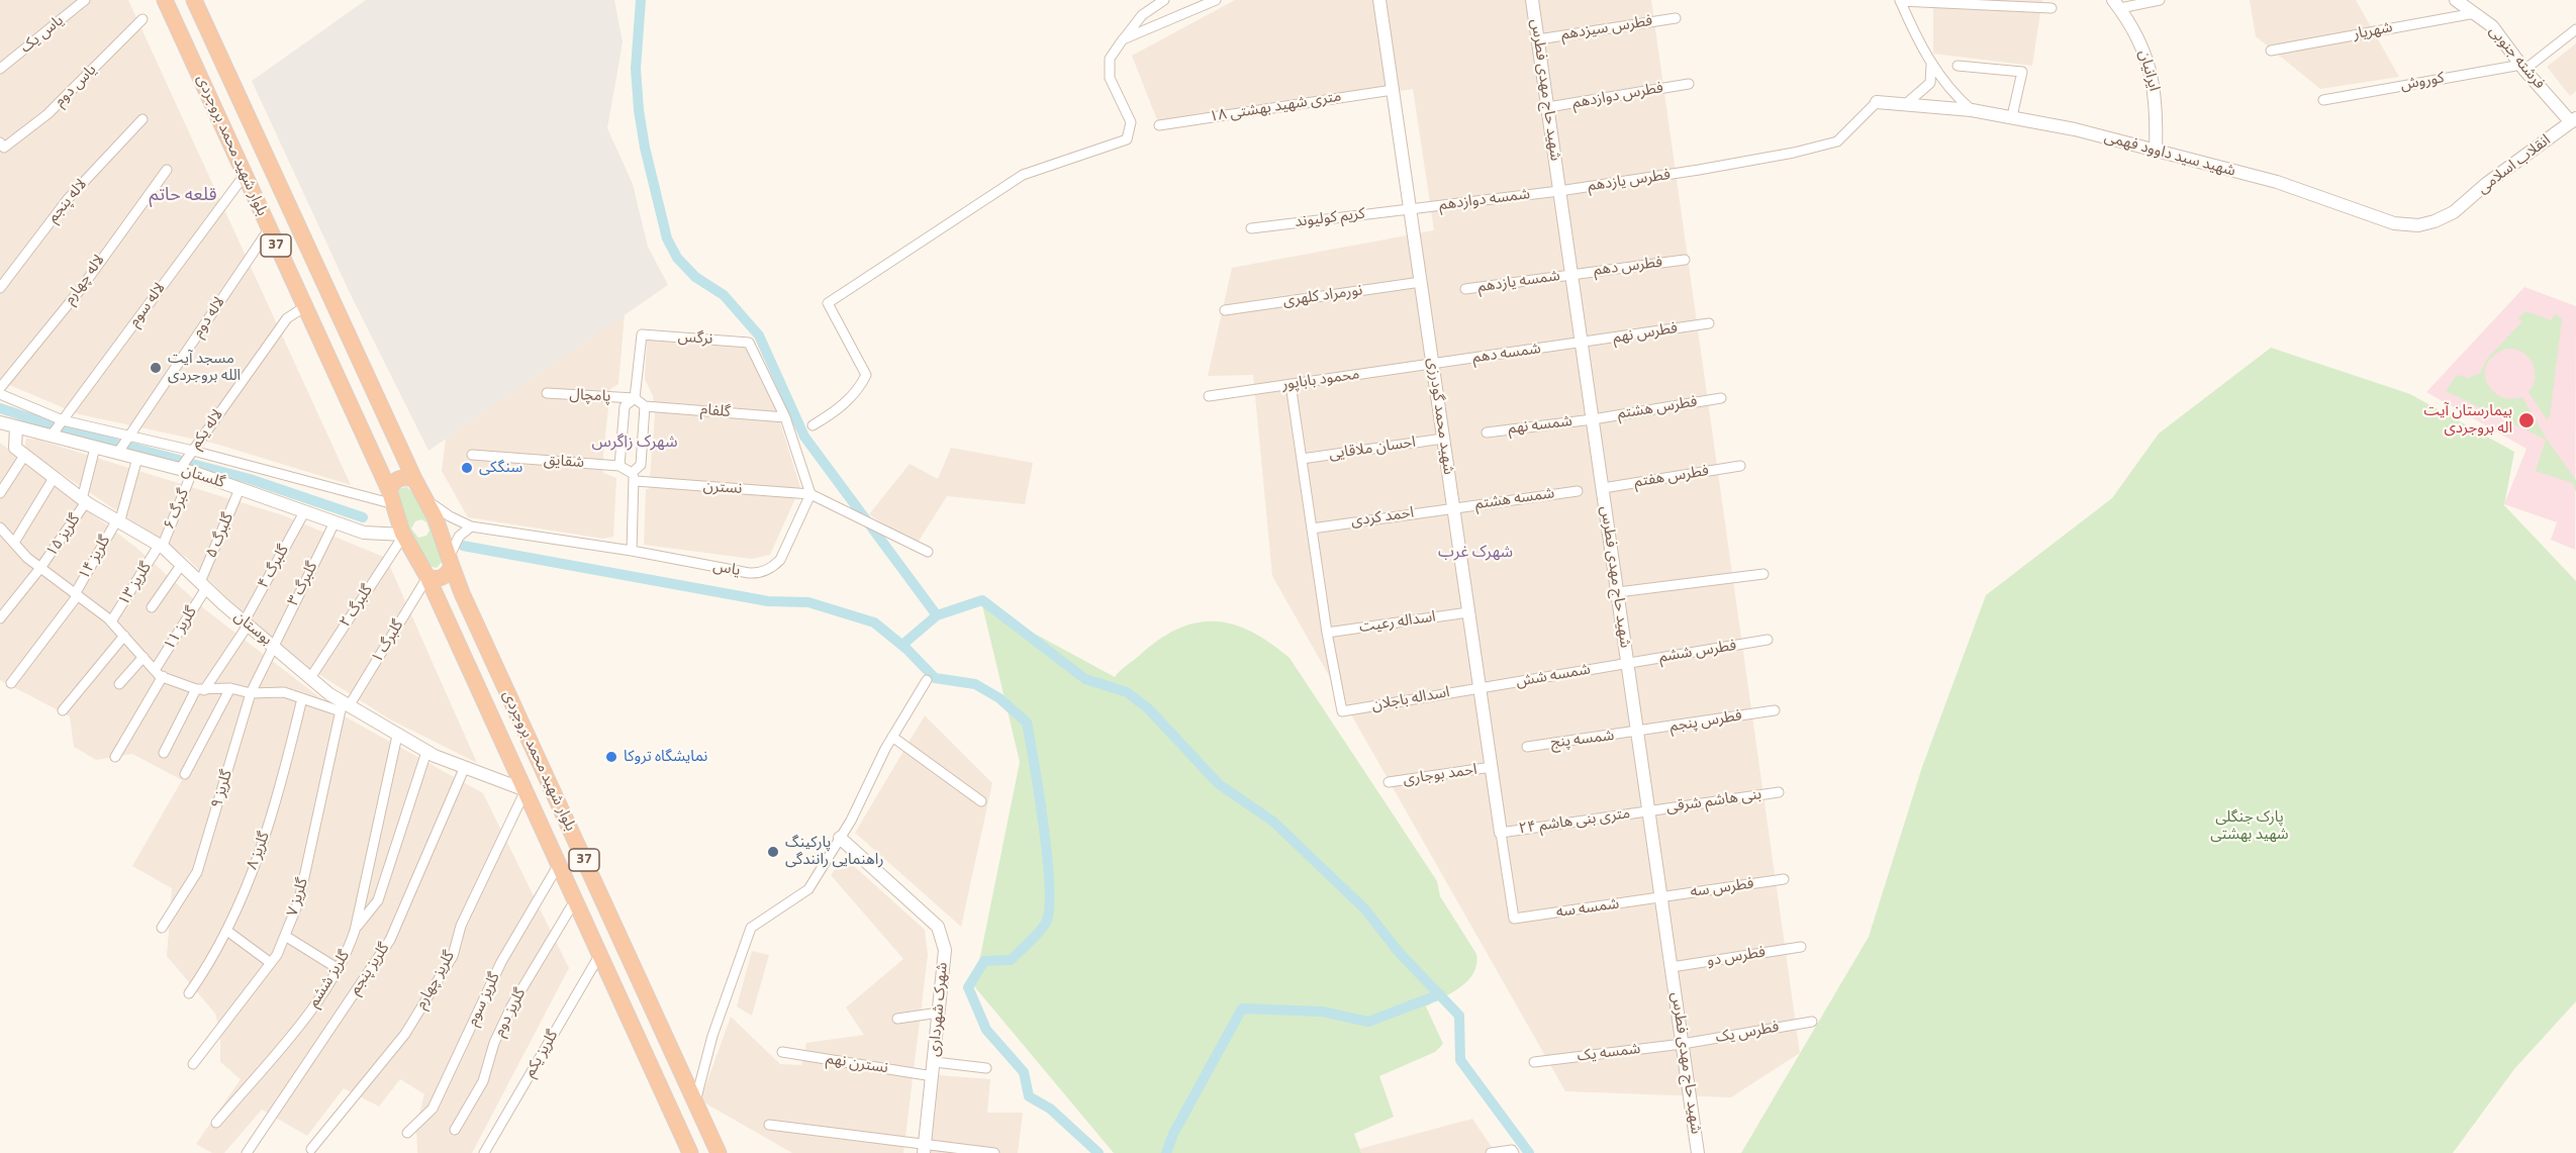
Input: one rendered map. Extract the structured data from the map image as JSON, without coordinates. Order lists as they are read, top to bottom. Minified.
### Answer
{"streets":{"highway":["بلوار شهید محمد بروجردی","37"],"street":["فطرس سیزدهم","شهریار","یاس یک","فرشته جنوبی","ایرانیان","کوروش","یاس دوم","شهید حاج مهدی فطرس","فطرس دوازدهم","۱۸ متری شهید بهشتی","شهید سید داوود فهمی","انقلاب اسلامی","فطرس یازدهم","شمسه دوازدهم","لاله پنجم","کریم کولیوند","فطرس دهم","لاله چهارم","شمسه یازدهم","نورمراد کلهری","لاله سوم","لاله دوم","فطرس نهم","نرگس","شمسه دهم","محمود باباپور","پامچال","فطرس هشتم","گلفام","شهید محمد گودرزی","شمسه نهم","لاله یکم","احسان ملاقایی","شقایق","گلستان","فطرس هفتم","نسترن","شمسه هشتم","گبرگ ۶","احمد کردی","گلریز ۱۵","گلبرگ ۵","گلریز ۱۴","گلبرگ ۴","یاس","گلریز ۱۳","گلبرگ ۳","گلبرگ ۲","اسداله رعیت","گلریز ۱۱","بوستان","گلبرگ ۱","فطرس ششم","شمسه شش","اسداله باجلان","فطرس پنجم","شمسه پنج","احمد بوجاری","گلریز ۹","بنی هاشم شرقی","۲۴ متری بنی هاشم","گلریز ۸","فطرس سه","گلریز ۷","شمسه سه","فطرس دو","گلریز پنجم","گلریز ششم","گلریز چهارم","گلریز سوم","شهرک شهرداری","گلریز دوم","فطرس یک","شمسه یک","گلریز یکم","نسترن نهم"]},"crossings":[["فطرس سیزدهم","شهید حاج مهدی فطرس"],["شهریار","فرشته جنوبی"],["فرشته جنوبی","کوروش"],["فرشته جنوبی","انقلاب اسلامی"],["ایرانیان","شهید سید داوود فهمی"],["شهید حاج مهدی فطرس","فطرس دوازدهم"],["شهید حاج مهدی فطرس","فطرس یازدهم"],["شهید حاج مهدی فطرس","شمسه دوازدهم"],["شهید حاج مهدی فطرس","فطرس دهم"],["شهید حاج مهدی فطرس","شمسه یازدهم"],["شهید حاج مهدی فطرس","فطرس نهم"],["شهید حاج مهدی فطرس","شمسه دهم"],["شهید حاج مهدی فطرس","فطرس هشتم"],["شهید حاج مهدی فطرس","شمسه نهم"],["شهید حاج مهدی فطرس","فطرس هفتم"],["شهید حاج مهدی فطرس","فطرس ششم"],["شهید حاج مهدی فطرس","شمسه شش"],["شهید حاج مهدی فطرس","فطرس پنجم"],["شهید حاج مهدی فطرس","شمسه پنج"],["شهید حاج مهدی فطرس","بنی هاشم شرقی"],["شهید حاج مهدی فطرس","۲۴ متری بنی هاشم"],["شهید حاج مهدی فطرس","فطرس سه"],["شهید حاج مهدی فطرس","شمسه سه"],["شهید حاج مهدی فطرس","فطرس دو"],["شهید حاج مهدی فطرس","فطرس یک"],["شهید حاج مهدی فطرس","شمسه یک"],["۱۸ متری شهید بهشتی","شهید محمد گودرزی"],["بلوار شهید محمد بروجردی","37"],["بلوار شهید محمد بروجردی","لاله سوم"],["بلوار شهید محمد بروجردی","لاله دوم"],["بلوار شهید محمد بروجردی","لاله یکم"],["بلوار شهید محمد بروجردی","گلستان"],["بلوار شهید محمد بروجردی","بوستان"],["بلوار شهید محمد بروجردی","گلبرگ ۱"],["بلوار شهید محمد بروجردی","گلریز چهارم"],["بلوار شهید محمد بروجردی","گلریز سوم"],["بلوار شهید محمد بروجردی","گلریز دوم"],["بلوار شهید محمد بروجردی","گلریز یکم"],["شهید سید داوود فهمی","انقلاب اسلامی"],["شهید سید داوود فهمی","فطرس یازدهم"],["فطرس یازدهم","شمسه دوازدهم"],["شمسه دوازدهم","کریم کولیوند"],["شمسه دوازدهم","شهید محمد گودرزی"],["کریم کولیوند","شهید محمد گودرزی"],["37","گلستان"],["37","یاس"],["37","گلبرگ ۲"],["37","گلبرگ ۱"],["فطرس دهم","شمسه یازدهم"],["نورمراد کلهری","شهید محمد گودرزی"],["لاله سوم","گلستان"],["لاله دوم","گلستان"],["فطرس نهم","شمسه دهم"],["نرگس","پامچال"],["نرگس","گلفام"],["شمسه دهم","محمود باباپور"],["شمسه دهم","شهید محمد گودرزی"],["محمود باباپور","شهید محمد گودرزی"],["فطرس هشتم","شمسه نهم"],["شهید محمد گودرزی","احسان ملاقایی"],["شهید محمد گودرزی","شمسه هشتم"],["شهید محمد گودرزی","احمد کردی"],["شهید محمد گودرزی","اسداله رعیت"],["شهید محمد گودرزی","شمسه شش"],["شهید محمد گودرزی","اسداله باجلان"],["شهید محمد گودرزی","احمد بوجاری"],["شهید محمد گودرزی","۲۴ متری بنی هاشم"],["شهید محمد گودرزی","شمسه سه"],["لاله یکم","گلستان"],["لاله یکم","گبرگ ۶"],["گلستان","گبرگ ۶"],["گلستان","گلبرگ ۵"],["گلستان","گلریز ۱۴"],["گلستان","گلبرگ ۴"],["گلستان","گلبرگ ۳"],["گلستان","گلبرگ ۲"],["نسترن","یاس"],["شمسه هشتم","احمد کردی"],["گبرگ ۶","گلریز ۱۳"],["گبرگ ۶","بوستان"],["گلریز ۱۵","بوستان"],["گلبرگ ۵","گلریز ۱۱"],["گلبرگ ۵","بوستان"],["گلریز ۱۴","بوستان"],["گلبرگ ۴","بوستان"],["گلریز ۱۳","بوستان"],["گلبرگ ۳","بوستان"],["گلبرگ ۳","گلریز ۹"],["گلبرگ ۲","بوستان"],["اسداله رعیت","اسداله باجلان"],["گلریز ۱۱","بوستان"],["بوستان","گلبرگ ۱"],["بوستان","گلریز ۹"],["بوستان","گلریز ۷"],["بوستان","گلریز پنجم"],["بوستان","گلریز ششم"],["بوستان","گلریز چهارم"],["گلبرگ ۱","گلریز ۷"],["فطرس ششم","شمسه شش"],["شمسه شش","اسداله باجلان"],["فطرس پنجم","شمسه پنج"],["بنی هاشم شرقی","۲۴ متری بنی هاشم"],["۲۴ متری بنی هاشم","شمسه سه"],["فطرس سه","شمسه سه"],["شهرک شهرداری","نسترن نهم"],["فطرس یک","شمسه یک"]],"districts":["قلعه حاتم","شهرک زاگرس","شهرک غرب"],"parks":["پارک جنگلی شهید بهشتی"],"places":["مسجد آیت الله بروجردی","بیمارستان آیت اله بروجردی","سنگکی","نمایشگاه تروکا","پارکینگ راهنمایی رانندگی"]}
